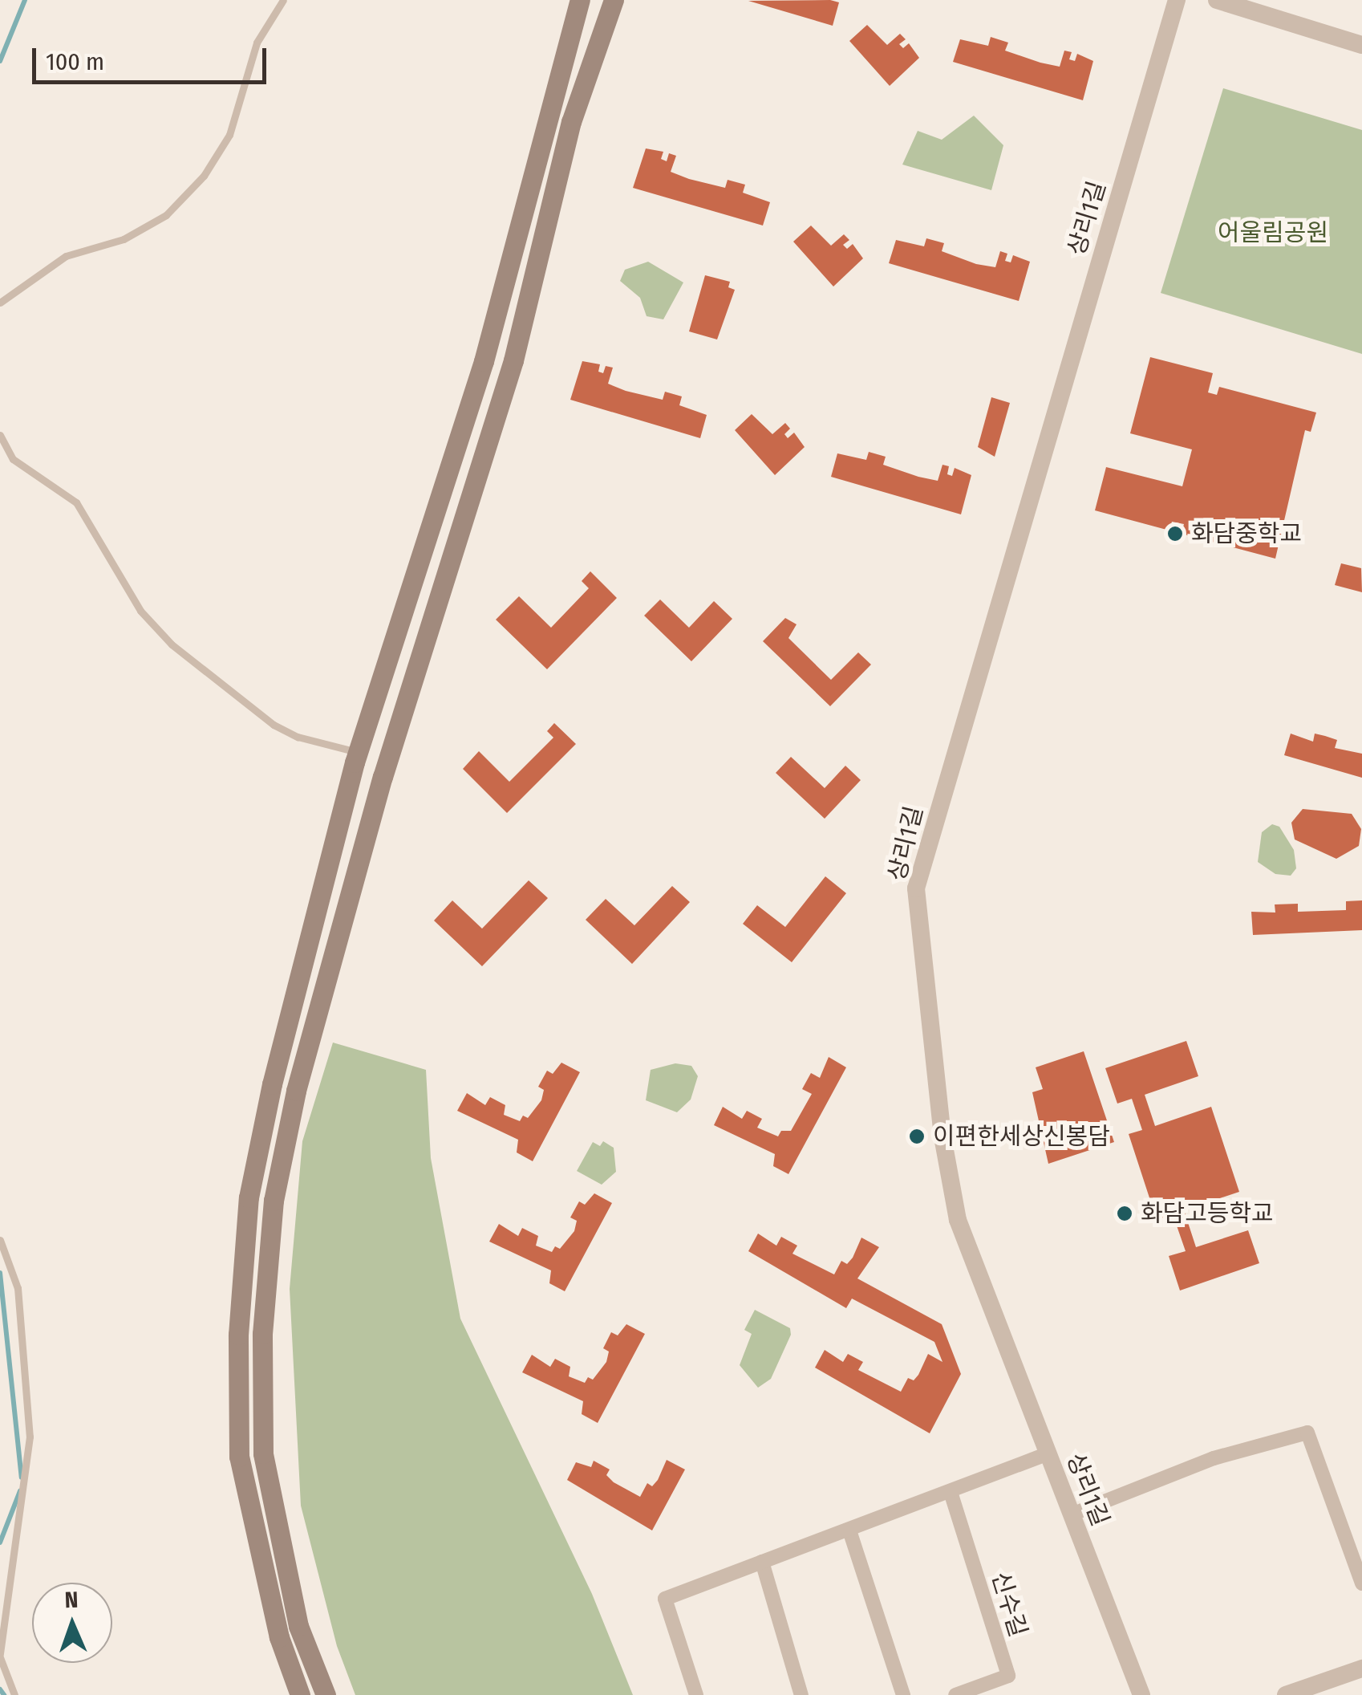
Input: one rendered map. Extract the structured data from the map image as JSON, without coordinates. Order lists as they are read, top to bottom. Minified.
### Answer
{"streets":{"street":["상리1길","신수길"]},"parks":["어울림공원"],"places":["화담중학교","이편한세상신봉담","화담고등학교"],"scale_bar":"100 m","north":"top"}
